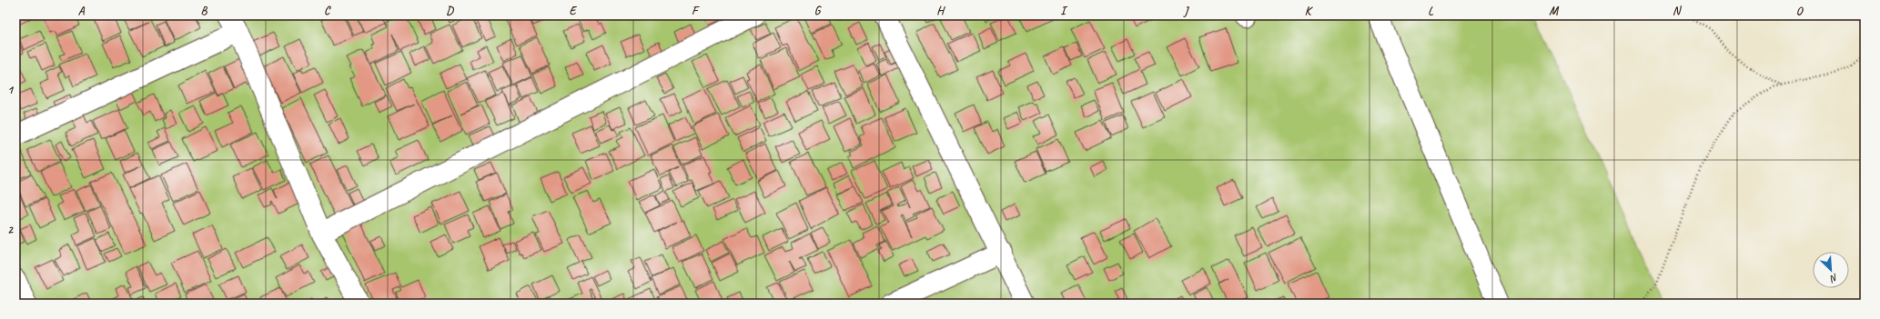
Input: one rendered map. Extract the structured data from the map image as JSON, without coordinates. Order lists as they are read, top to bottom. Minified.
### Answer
{"north":"bottom right","grid":{"columns":["A","B","C","D","E","F","G","H","I","J","K","L","M","N","O"],"rows":["1","2"]}}
